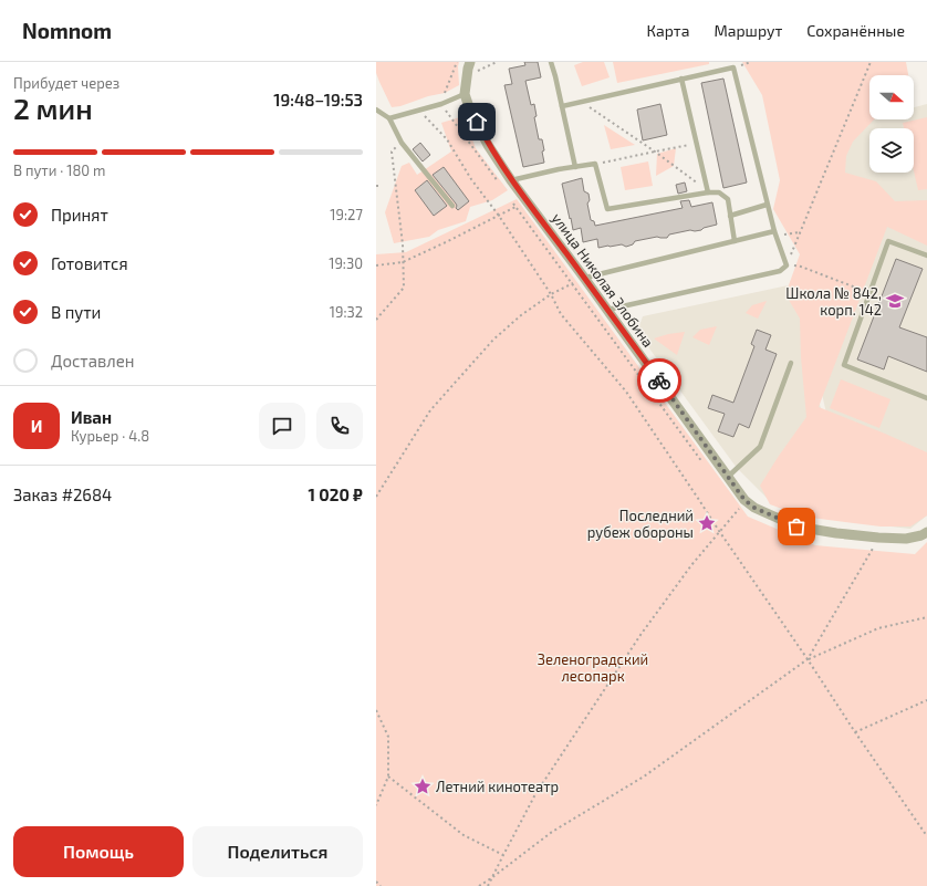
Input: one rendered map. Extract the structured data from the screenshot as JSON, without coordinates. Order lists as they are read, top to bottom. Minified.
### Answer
{"streets":{"street":["улица Николая Злобина"]},"parks":["Зеленоградский лесопарк"],"places":{"school or university":["Школа № 842, корп. 142"],"place":["Последний рубеж обороны","Летний кинотеатр"]},"north":"right","page":{"header":"Nomnom","nav":["Карта","Маршрут","Сохранённые"],"heading":["2 мин","Прибудет через","19:48–19:53"],"panel":["Иван","Курьер · 4.8","Заказ #2684","1 020 ₽"],"bar":"В пути · 180 m","list":[["Принят","19:27"],["Готовится","19:30"],["В пути","19:32"],"Доставлен"],"round":"И","buttons":["Помощь","Поделиться"]}}
